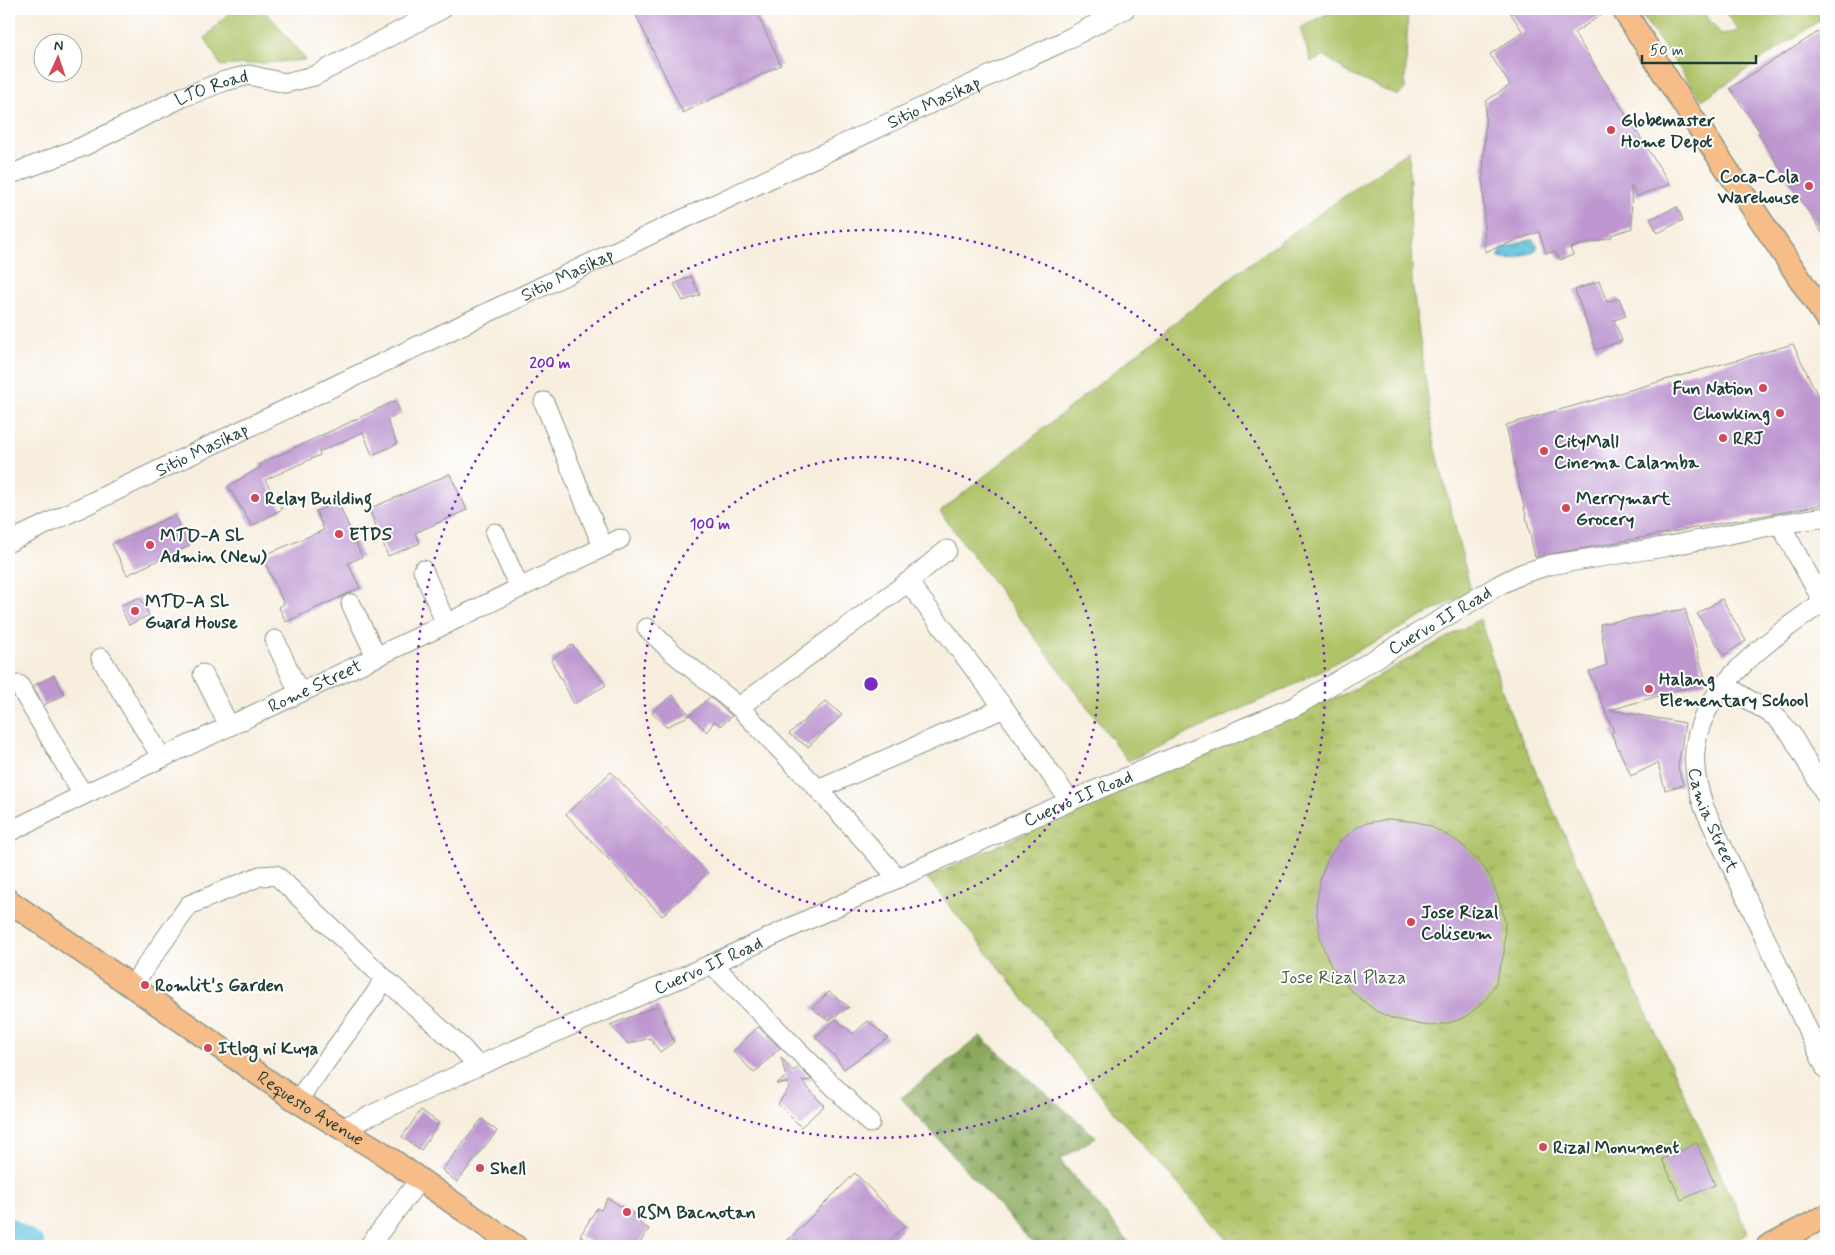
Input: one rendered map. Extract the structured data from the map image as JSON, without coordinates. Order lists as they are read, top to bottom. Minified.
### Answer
{"streets":{"main road":["Requesto Avenue"],"street":["LTO Road","Sitio Masikap","Cuervo II Road","Rome Street","Camia Street"]},"crossings":[["Cuervo II Road","Requesto Avenue"]],"parks":["Jose Rizal Plaza"],"places":["Globemaster Home Depot","Coca-Cola Warehouse","Fun Nation","Chowking","RRJ","CityMall Cinema Calamba","Relay Building","Merrymart Grocery","ETDS","MTD-A SL Admin (New)","MTD-A SL Guard House","Halang Elementary School","Jose Rizal Coliseum","Romlit's Garden","Itlog ni Kuya","Rizal Monument","Shell","RSM Bacnotan"],"scale_bar":"50 m","north":"top","rings":["200 m","100 m"]}
